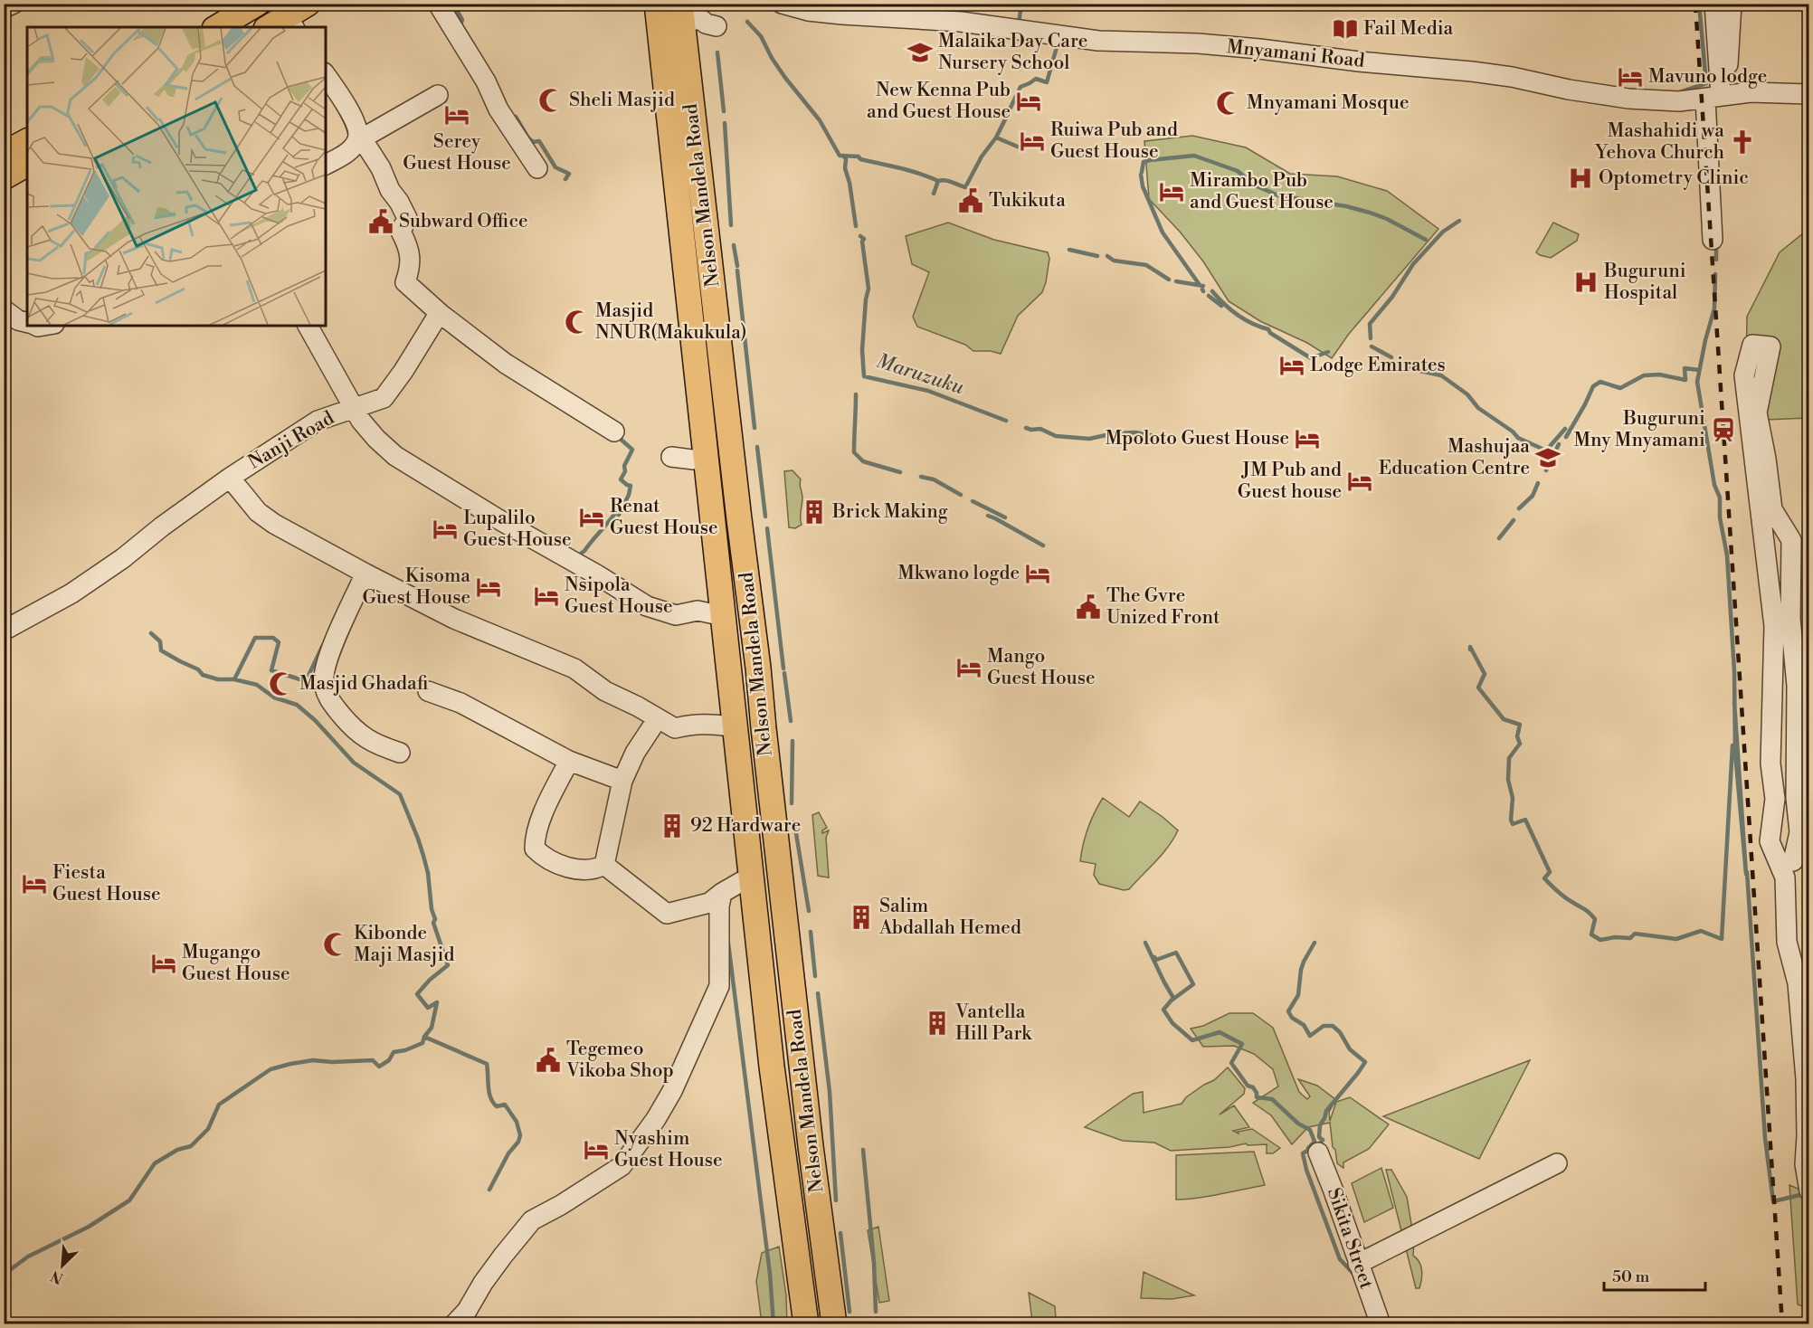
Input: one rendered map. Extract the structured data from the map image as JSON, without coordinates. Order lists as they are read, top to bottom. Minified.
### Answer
{"streets":{"main road":["Nelson Mandela Road"],"street":["Mnyamani Road","Nanji Road","Sikita Street"]},"crossings":[["Nelson Mandela Road","Nanji Road"]],"water":["Maruzuku"],"places":{"library":["Fail Media"],"school or university":["Malaika Day Care Nursery School","Mashujaa Education Centre"],"hotel":["Mavuno lodge","New Kenna Pub and Guest House","Serey Guest House","Ruiwa Pub and Guest House","Mirambo Pub and Guest House","Lodge Emirates","Mpoloto Guest House","JM Pub and Guest house","Renat Guest House","Lupalilo Guest House","Mkwano logde","Kisoma Guest House","Nsipola Guest House","Mango Guest House","Fiesta Guest House","Mugango Guest House","Nyashim Guest House"],"mosque":["Sheli Masjid","Mnyamani Mosque","Masjid NNUR(Makukula)","Masjid Ghadafi","Kibonde Maji Masjid"],"church":["Mashahidi wa Yehova Church"],"hospital":["Optometry Clinic","Buguruni Hospital"],"public building":["Tukikuta","Subward Office","The Gvre Unized Front","Tegemeo Vikoba Shop"],"station":["Buguruni Mny Mnyamani"],"building":["Brick Making","92 Hardware","Salim Abdallah Hemed","Vantella Hill Park"]},"scale_bar":"50 m","north":"bottom left"}
